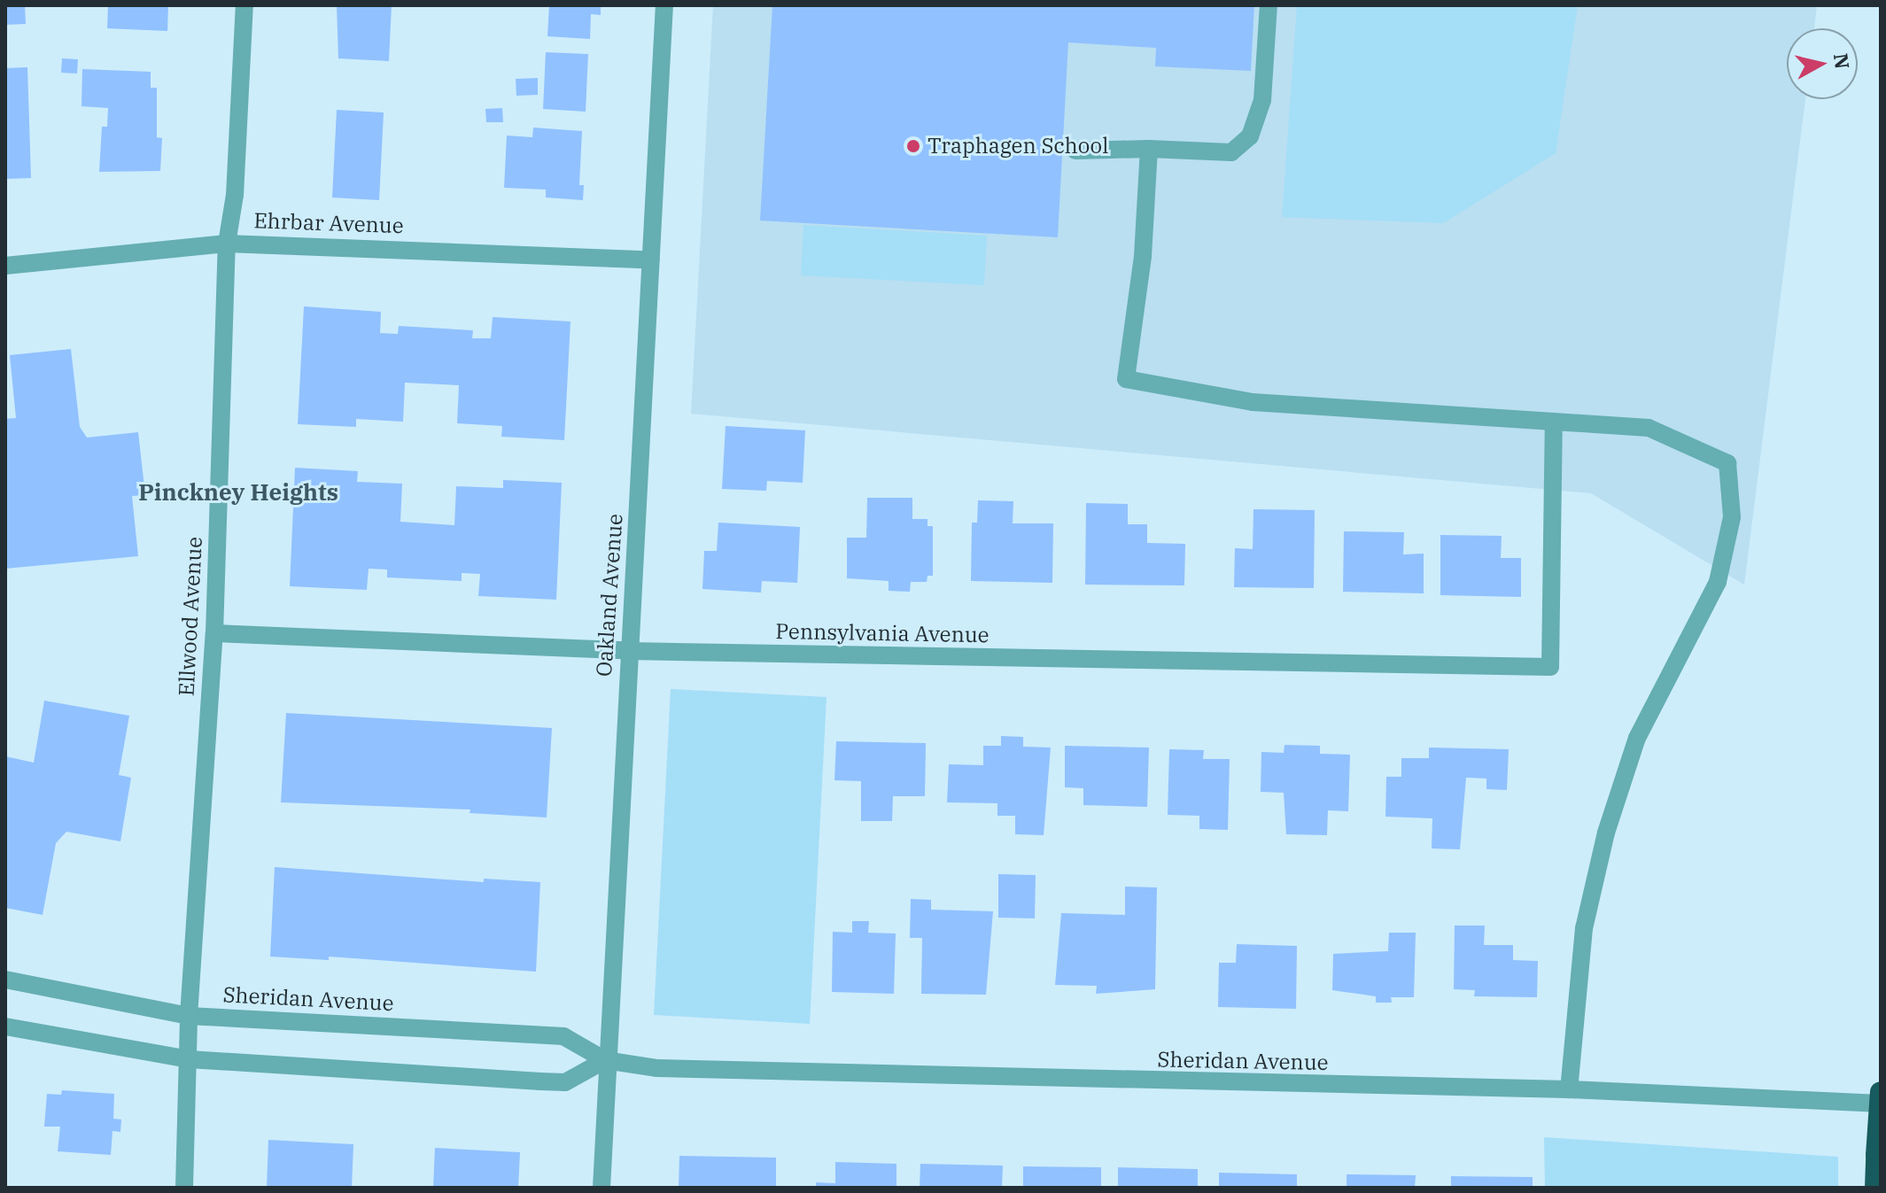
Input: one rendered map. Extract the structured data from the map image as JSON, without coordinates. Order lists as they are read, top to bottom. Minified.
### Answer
{"streets":{"street":["Ehrbar Avenue","Oakland Avenue","Ellwood Avenue","Pennsylvania Avenue","Sheridan Avenue"]},"crossings":[["Ehrbar Avenue","Oakland Avenue"],["Ehrbar Avenue","Ellwood Avenue"],["Oakland Avenue","Pennsylvania Avenue"],["Oakland Avenue","Sheridan Avenue"],["Ellwood Avenue","Pennsylvania Avenue"],["Ellwood Avenue","Sheridan Avenue"]],"districts":["Pinckney Heights"],"places":["Traphagen School"],"north":"right"}
